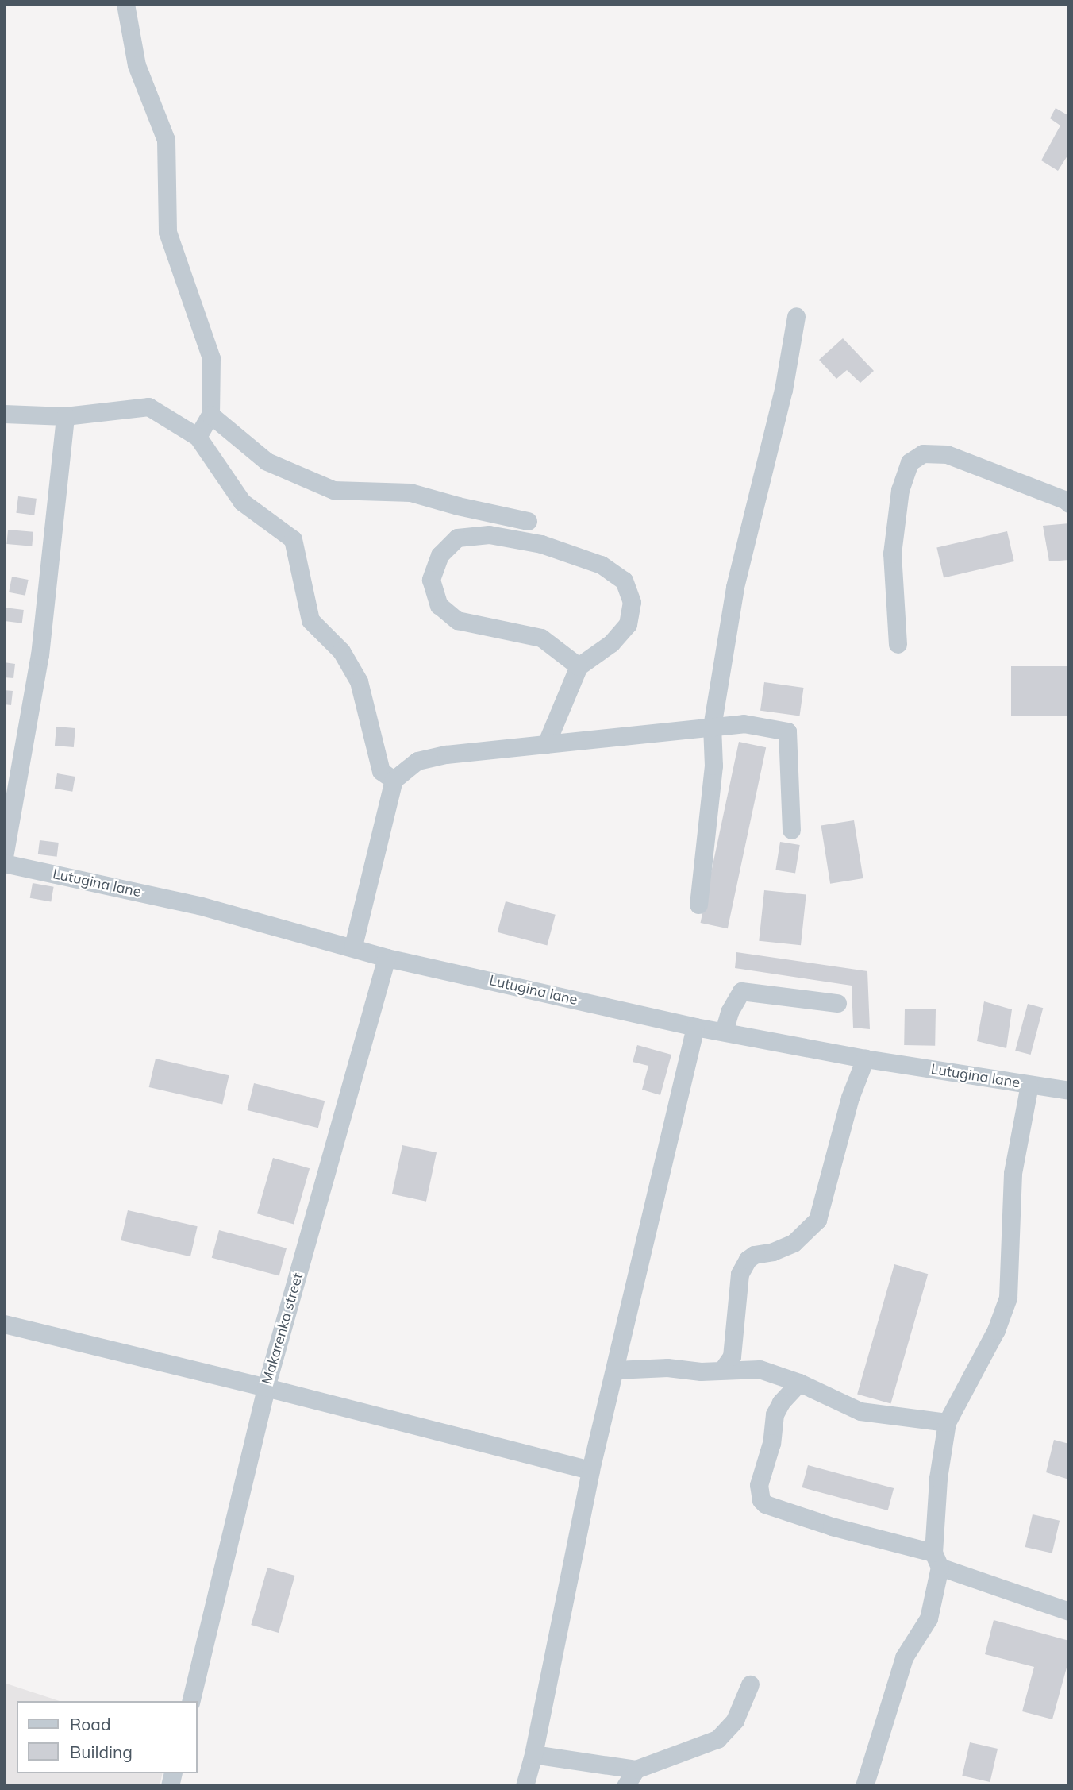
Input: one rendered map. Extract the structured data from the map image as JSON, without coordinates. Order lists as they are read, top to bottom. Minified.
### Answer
{"streets":{"street":["Lutugina lane","Makarenka street"]},"crossings":[["Lutugina lane","Makarenka street"]],"legend":["Road","Building"]}
